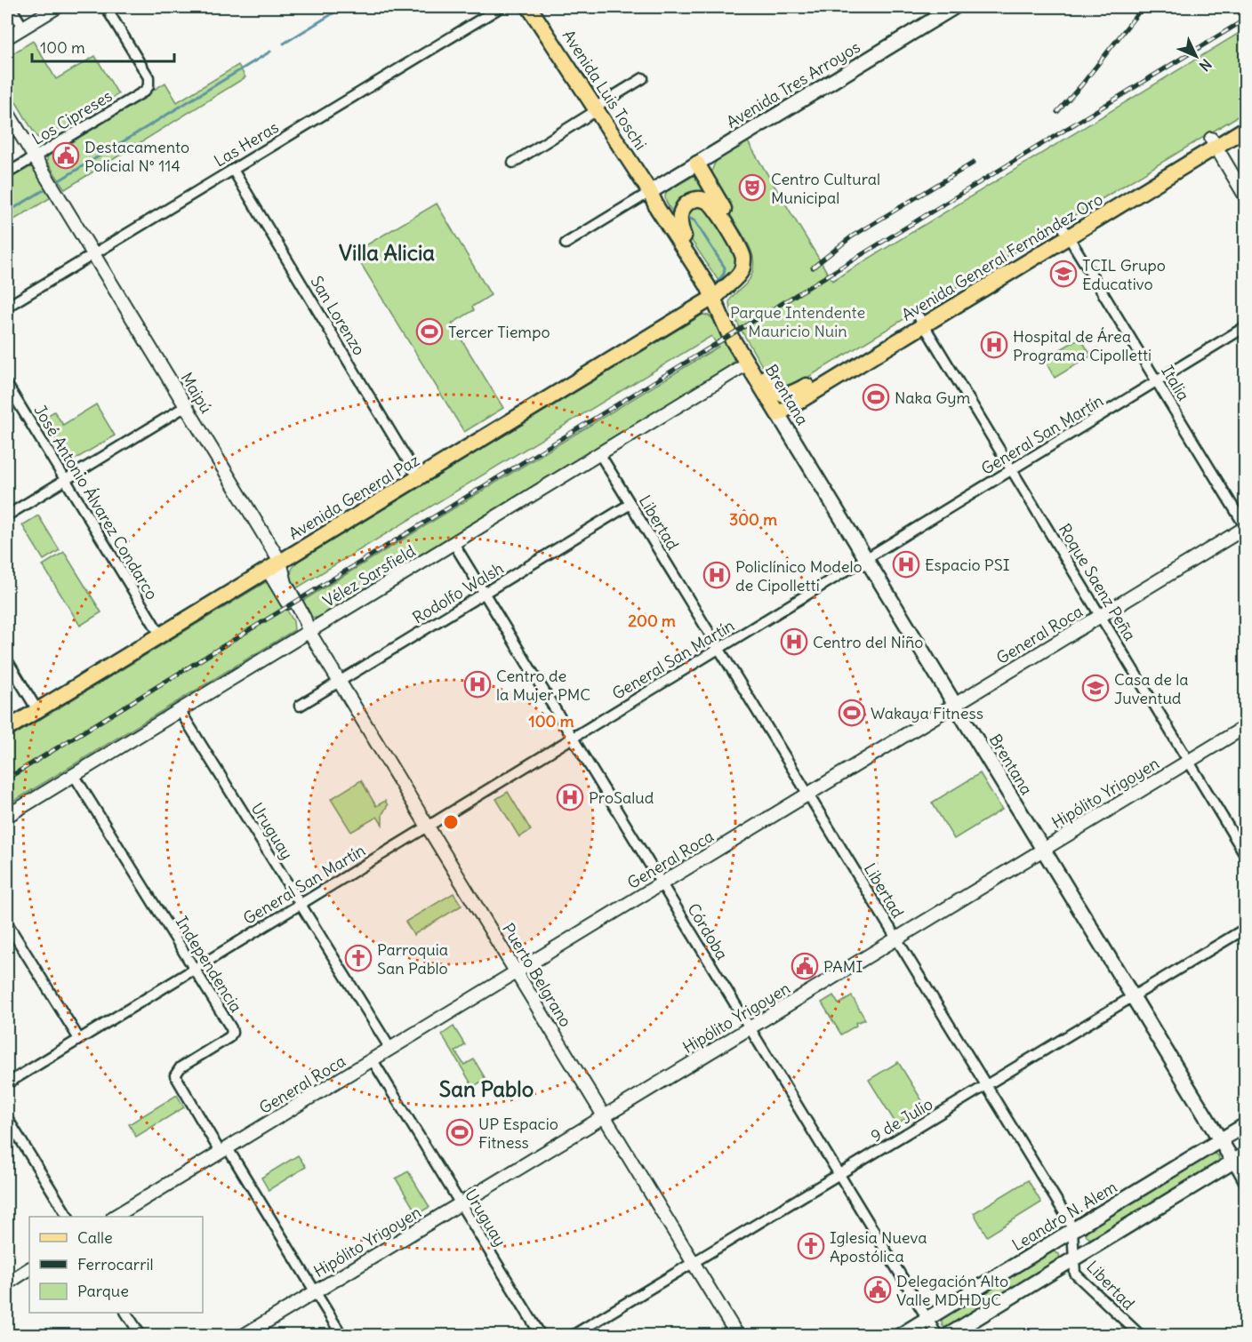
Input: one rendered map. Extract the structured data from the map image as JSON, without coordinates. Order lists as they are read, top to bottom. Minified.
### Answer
{"streets":{"main road":["Avenida Tres Arroyos","Avenida Luis Toschi","Avenida General Fernández Oro","Brentana","Avenida General Paz","Leandro N. Alem"],"street":["Los Cipreses","Las Heras","San Lorenzo","Italia","Maipú","General San Martín","José Antonio Álvarez Condarco","Libertad","Vélez Sarsfield","Roque Saenz Peña","Rodolfo Walsh","General Roca","Hipólito Yrigoyen","Uruguay","Córdoba","Independencia","Puerto Belgrano","9 de Julio"]},"crossings":[["Avenida Tres Arroyos","Avenida Luis Toschi"],["Avenida Luis Toschi","Avenida General Fernández Oro"],["Avenida Luis Toschi","Brentana"],["Avenida Luis Toschi","Avenida General Paz"],["Avenida Luis Toschi","Vélez Sarsfield"],["Los Cipreses","Maipú"],["Las Heras","San Lorenzo"],["Las Heras","Maipú"],["Avenida General Fernández Oro","Italia"],["Avenida General Fernández Oro","Brentana"],["Avenida General Fernández Oro","Roque Saenz Peña"],["San Lorenzo","Avenida General Paz"],["Italia","General San Martín"],["Italia","General Roca"],["Maipú","Avenida General Paz"],["Maipú","Vélez Sarsfield"],["Maipú","Puerto Belgrano"],["Brentana","General San Martín"],["Brentana","Vélez Sarsfield"],["Brentana","General Roca"],["Brentana","Hipólito Yrigoyen"],["Brentana","9 de Julio"],["Brentana","Leandro N. Alem"],["General San Martín","Libertad"],["General San Martín","Roque Saenz Peña"],["General San Martín","Uruguay"],["General San Martín","Córdoba"],["General San Martín","Independencia"],["General San Martín","Puerto Belgrano"],["Avenida General Paz","José Antonio Álvarez Condarco"],["Libertad","Vélez Sarsfield"],["Libertad","Rodolfo Walsh"],["Libertad","General Roca"],["Libertad","Hipólito Yrigoyen"],["Libertad","9 de Julio"],["Libertad","Leandro N. Alem"],["Vélez Sarsfield","Uruguay"],["Vélez Sarsfield","Córdoba"],["Vélez Sarsfield","Independencia"],["Vélez Sarsfield","Puerto Belgrano"],["Roque Saenz Peña","General Roca"],["Roque Saenz Peña","Hipólito Yrigoyen"],["Rodolfo Walsh","Córdoba"],["Rodolfo Walsh","Puerto Belgrano"],["General Roca","Uruguay"],["General Roca","Córdoba"],["General Roca","Independencia"],["General Roca","Puerto Belgrano"],["Hipólito Yrigoyen","Uruguay"],["Hipólito Yrigoyen","Córdoba"],["Hipólito Yrigoyen","Independencia"],["Hipólito Yrigoyen","Puerto Belgrano"],["Córdoba","9 de Julio"],["Córdoba","Leandro N. Alem"],["Puerto Belgrano","9 de Julio"]],"districts":["Villa Alicia","San Pablo"],"parks":["Parque Intendente Mauricio Nuin"],"places":{"public building":["Destacamento Policial N° 114","PAMI","Delegación Alto Valle MDHDyC"],"theatre":["Centro Cultural Municipal"],"school or university":["TCIL Grupo Educativo","Casa de la Juventud"],"sports":["Tercer Tiempo","Naka Gym","Wakaya Fitness","UP Espacio Fitness"],"hospital":["Hospital de Área Programa Cipolletti","Espacio PSI","Policlínico Modelo de Cipolletti","Centro del Niño","Centro de la Mujer PMC","ProSalud"],"church":["Parroquia San Pablo","Iglesia Nueva Apostólica"]},"legend":["Calle","Ferrocarril","Parque"],"scale_bar":"100 m","north":"bottom right","rings":["300 m","200 m","100 m"]}
